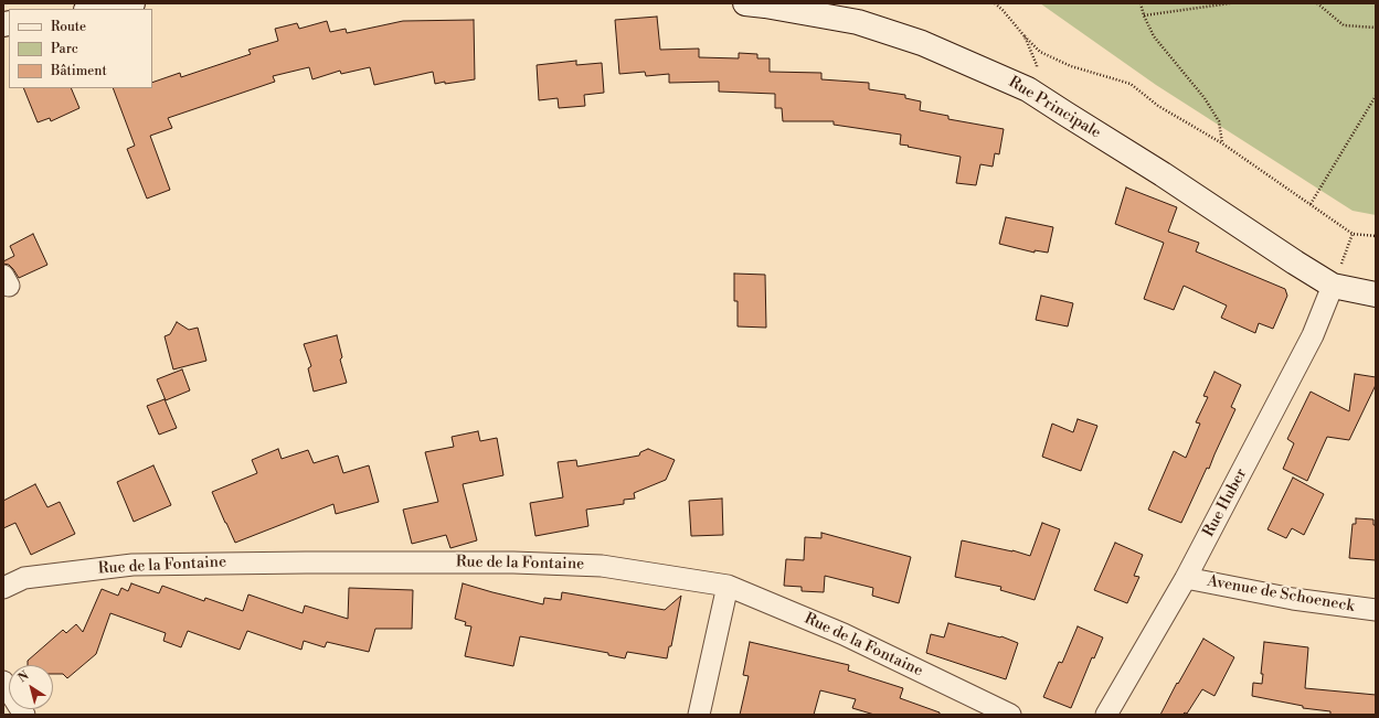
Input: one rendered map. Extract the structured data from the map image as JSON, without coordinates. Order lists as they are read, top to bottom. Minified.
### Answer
{"streets":{"street":["Rue Principale","Rue Huber","Rue de la Fontaine","Avenue de Schoeneck"]},"crossings":[["Rue Principale","Rue Huber"],["Rue Huber","Avenue de Schoeneck"]],"legend":["Route","Parc","Bâtiment"],"north":"top left"}
